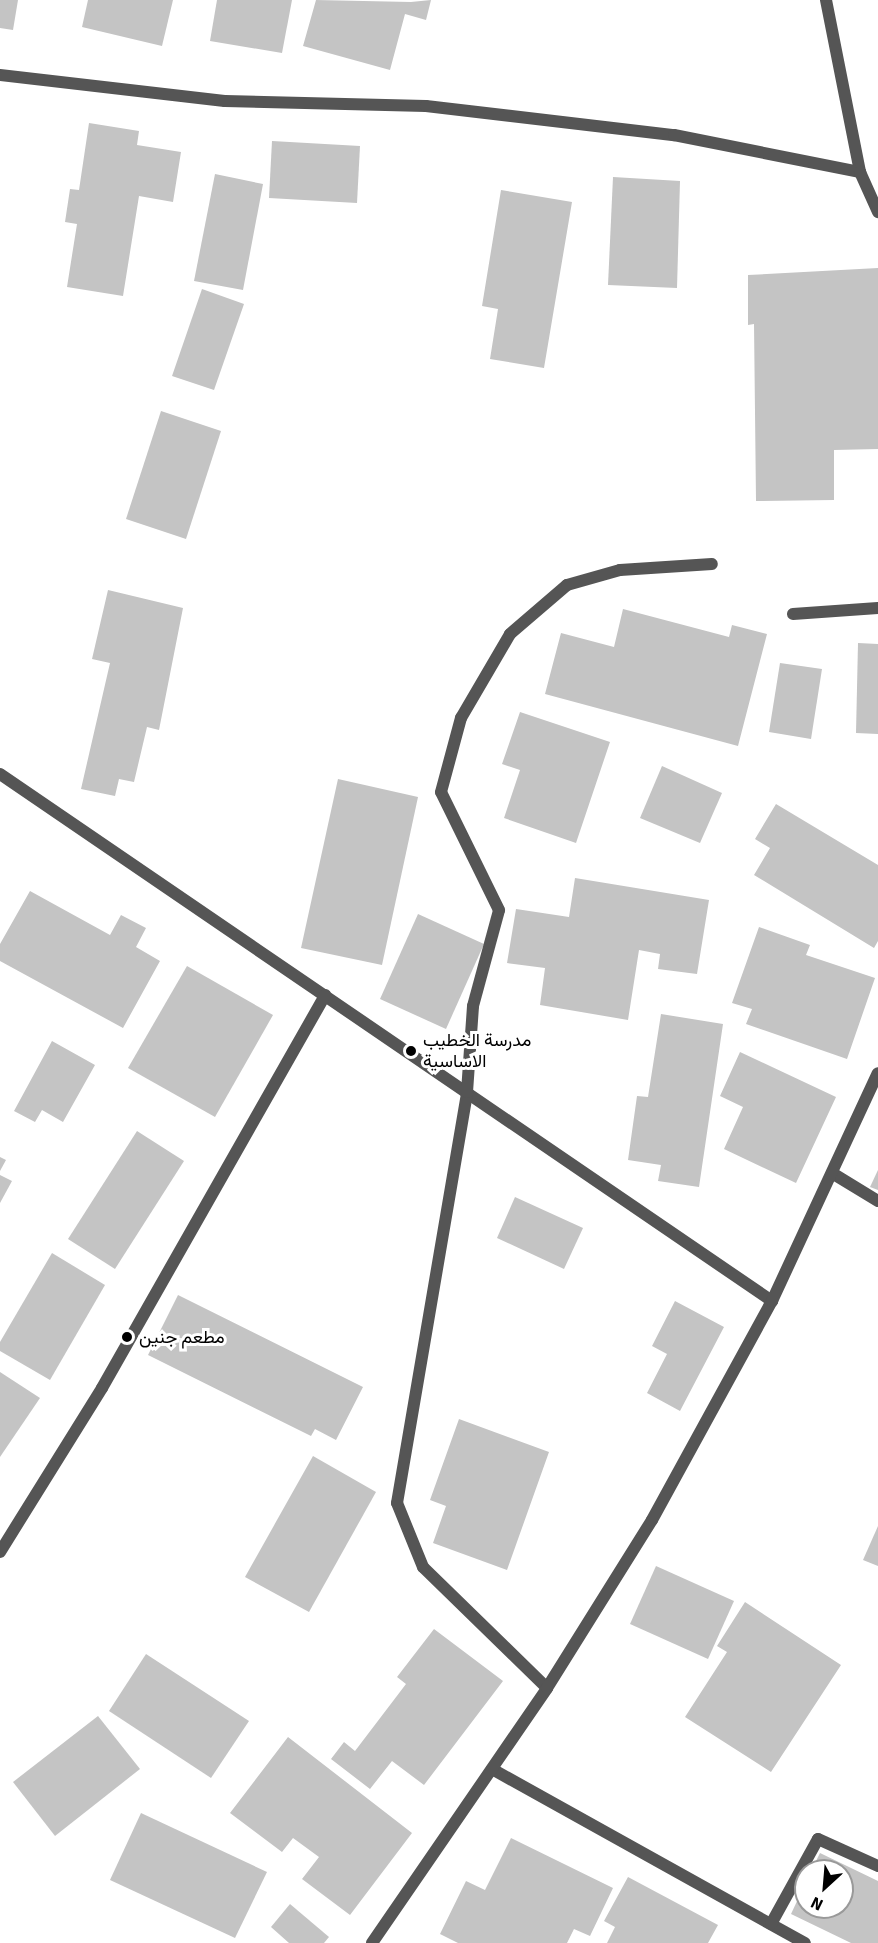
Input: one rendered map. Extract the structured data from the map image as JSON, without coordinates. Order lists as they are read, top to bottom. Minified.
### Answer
{"places":["مدرسة الخطيب الاساسية","مطعم جنين"],"north":"bottom left"}
